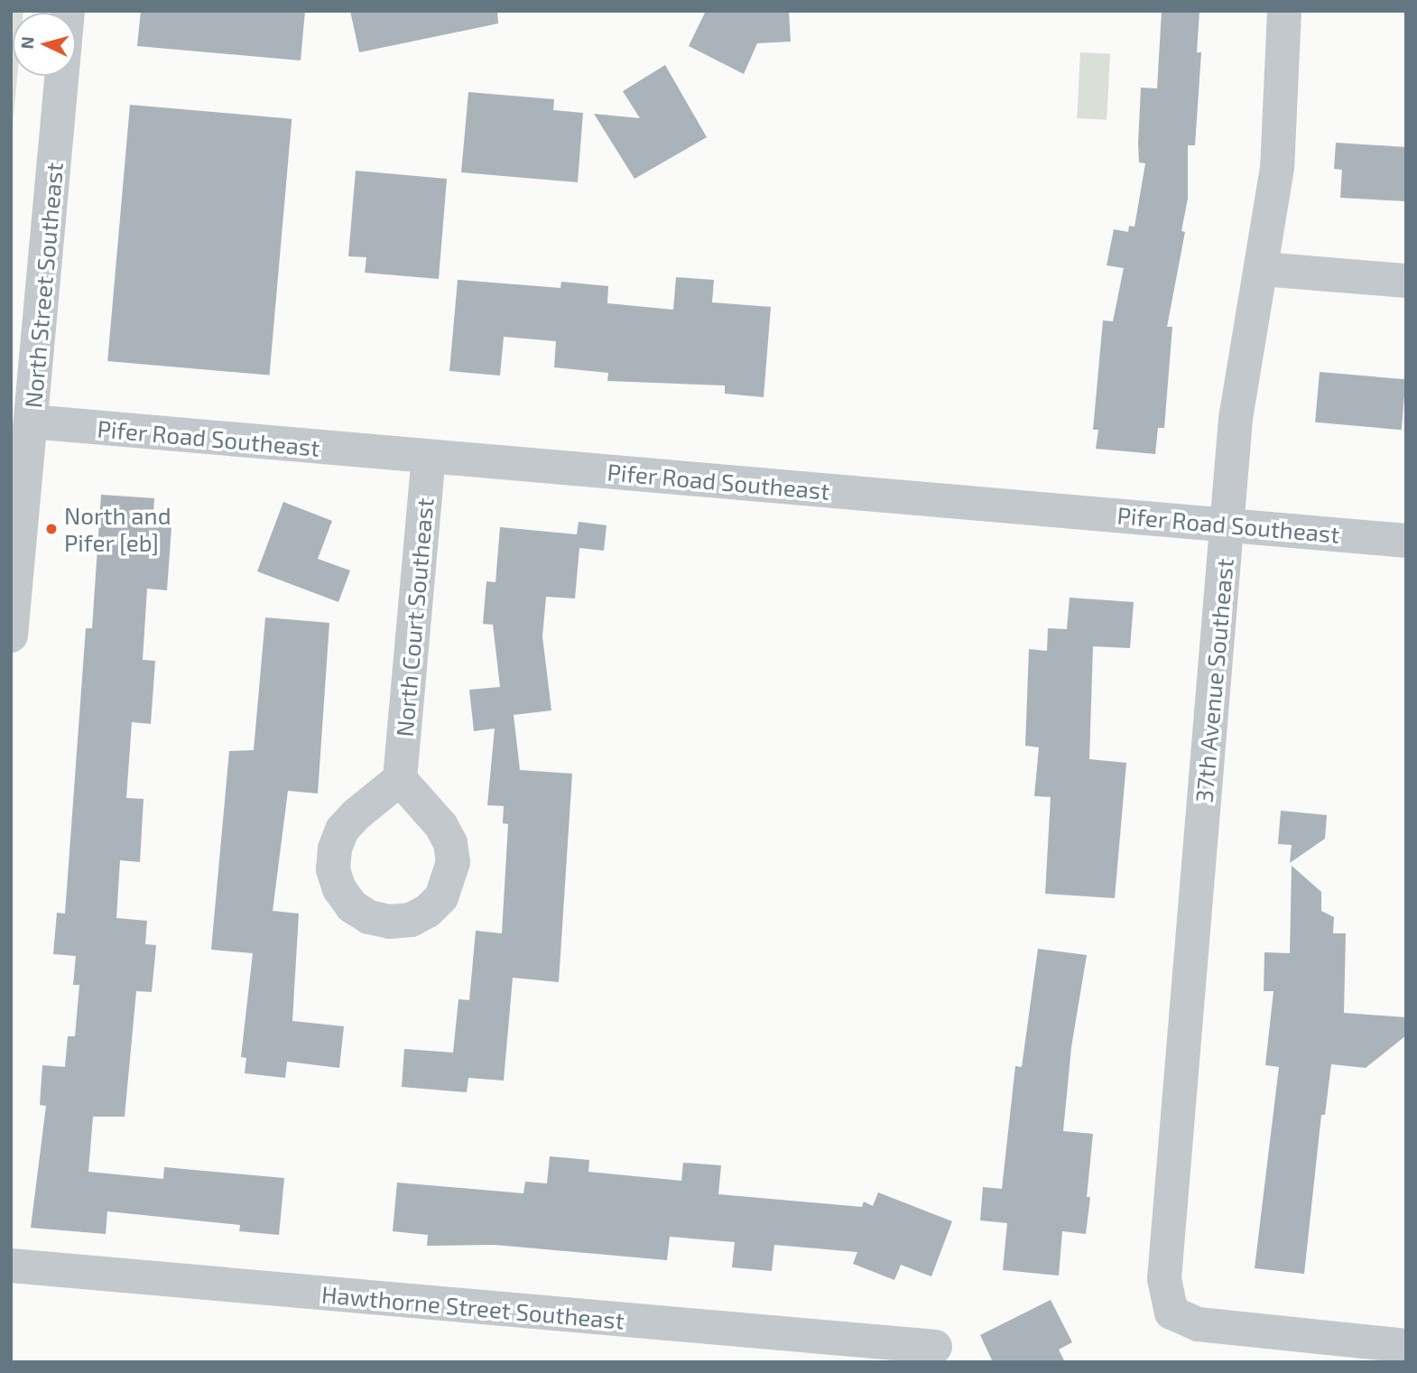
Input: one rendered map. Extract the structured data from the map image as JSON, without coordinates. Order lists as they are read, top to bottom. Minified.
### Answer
{"streets":{"street":["North Street Southeast","Pifer Road Southeast","North Court Southeast","37th Avenue Southeast","Hawthorne Street Southeast"]},"crossings":[["North Street Southeast","Pifer Road Southeast"],["Pifer Road Southeast","North Court Southeast"],["Pifer Road Southeast","37th Avenue Southeast"]],"places":["North and Pifer [eb]"],"north":"left"}
